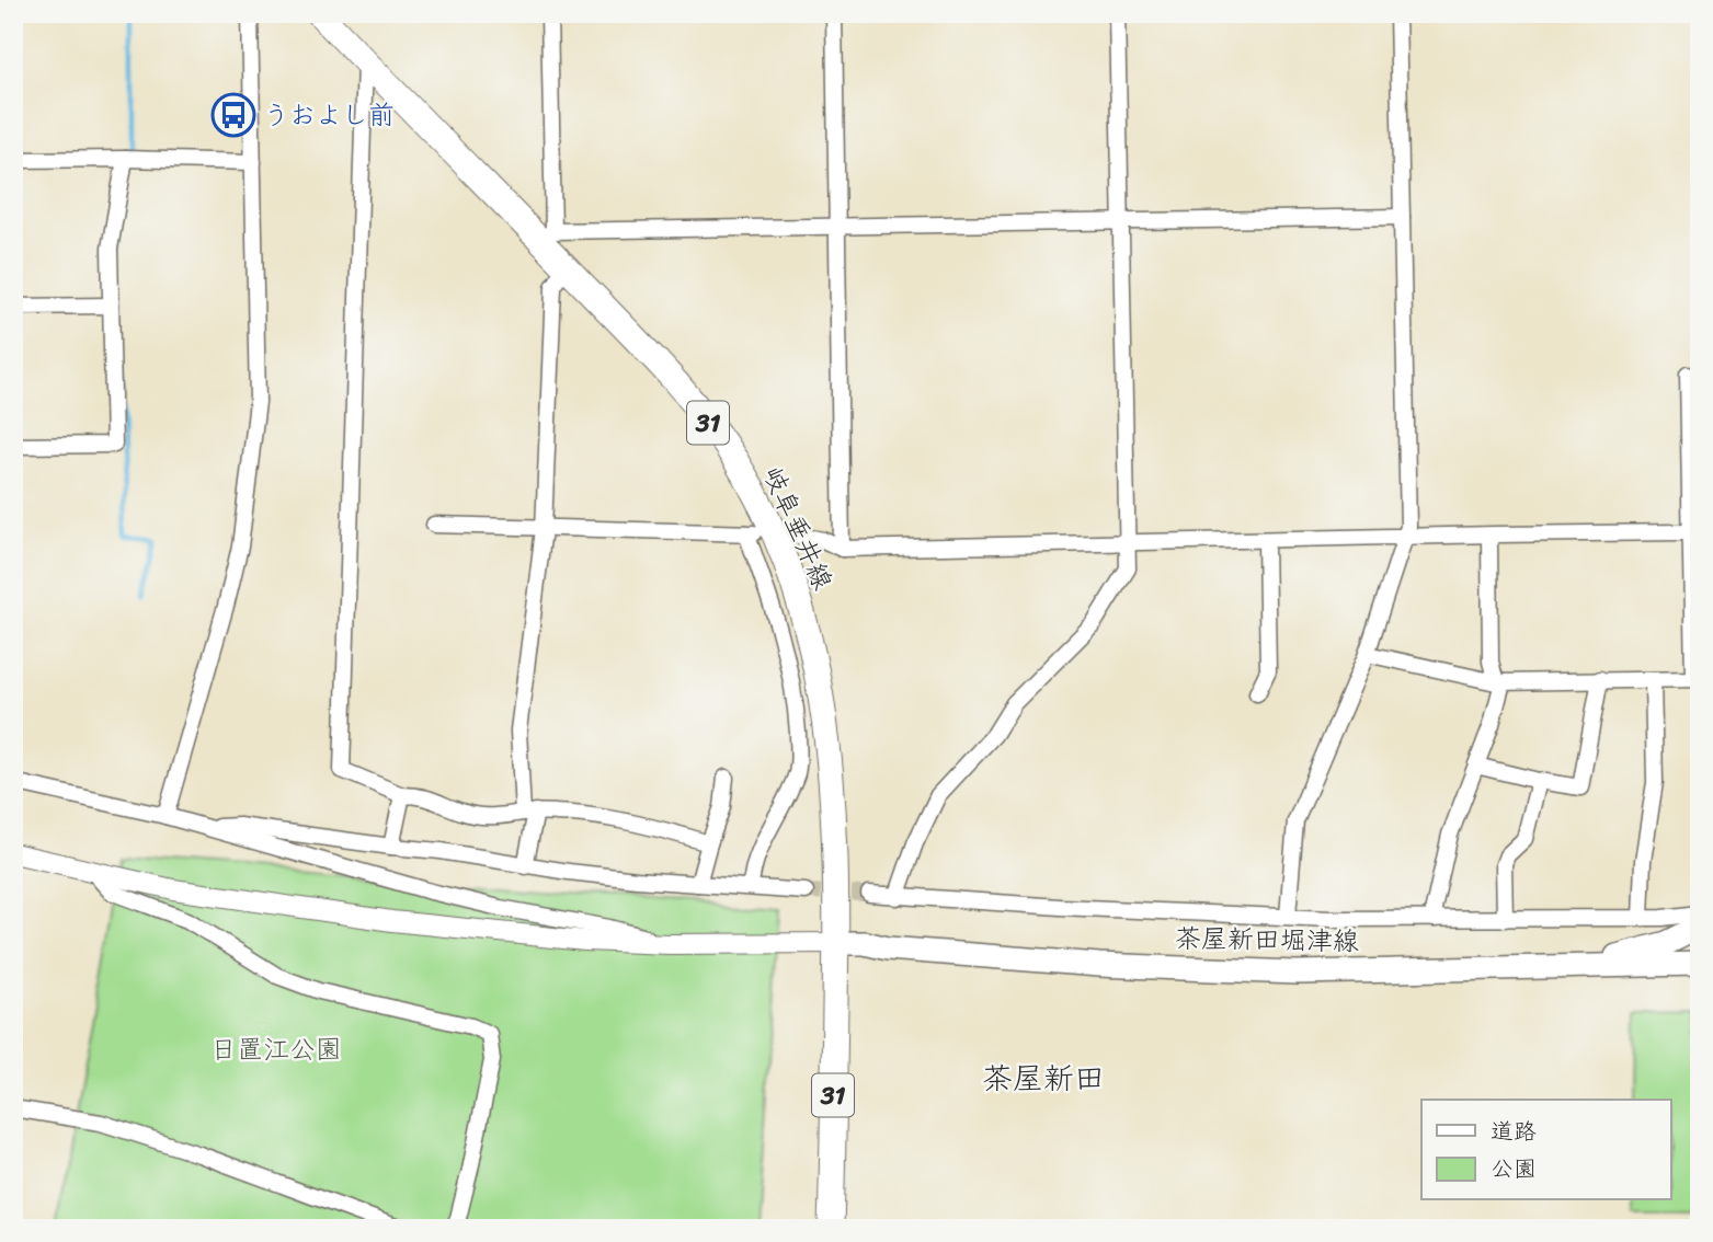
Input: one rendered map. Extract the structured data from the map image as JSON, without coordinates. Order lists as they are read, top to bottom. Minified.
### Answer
{"streets":{"main road":["31","岐阜垂井線","茶屋新田堀津線"]},"crossings":[["岐阜垂井線","茶屋新田堀津線"]],"districts":["茶屋新田"],"parks":["日置江公園"],"places":{"bus stop":["うおよし前"]},"legend":["道路","公園"]}
